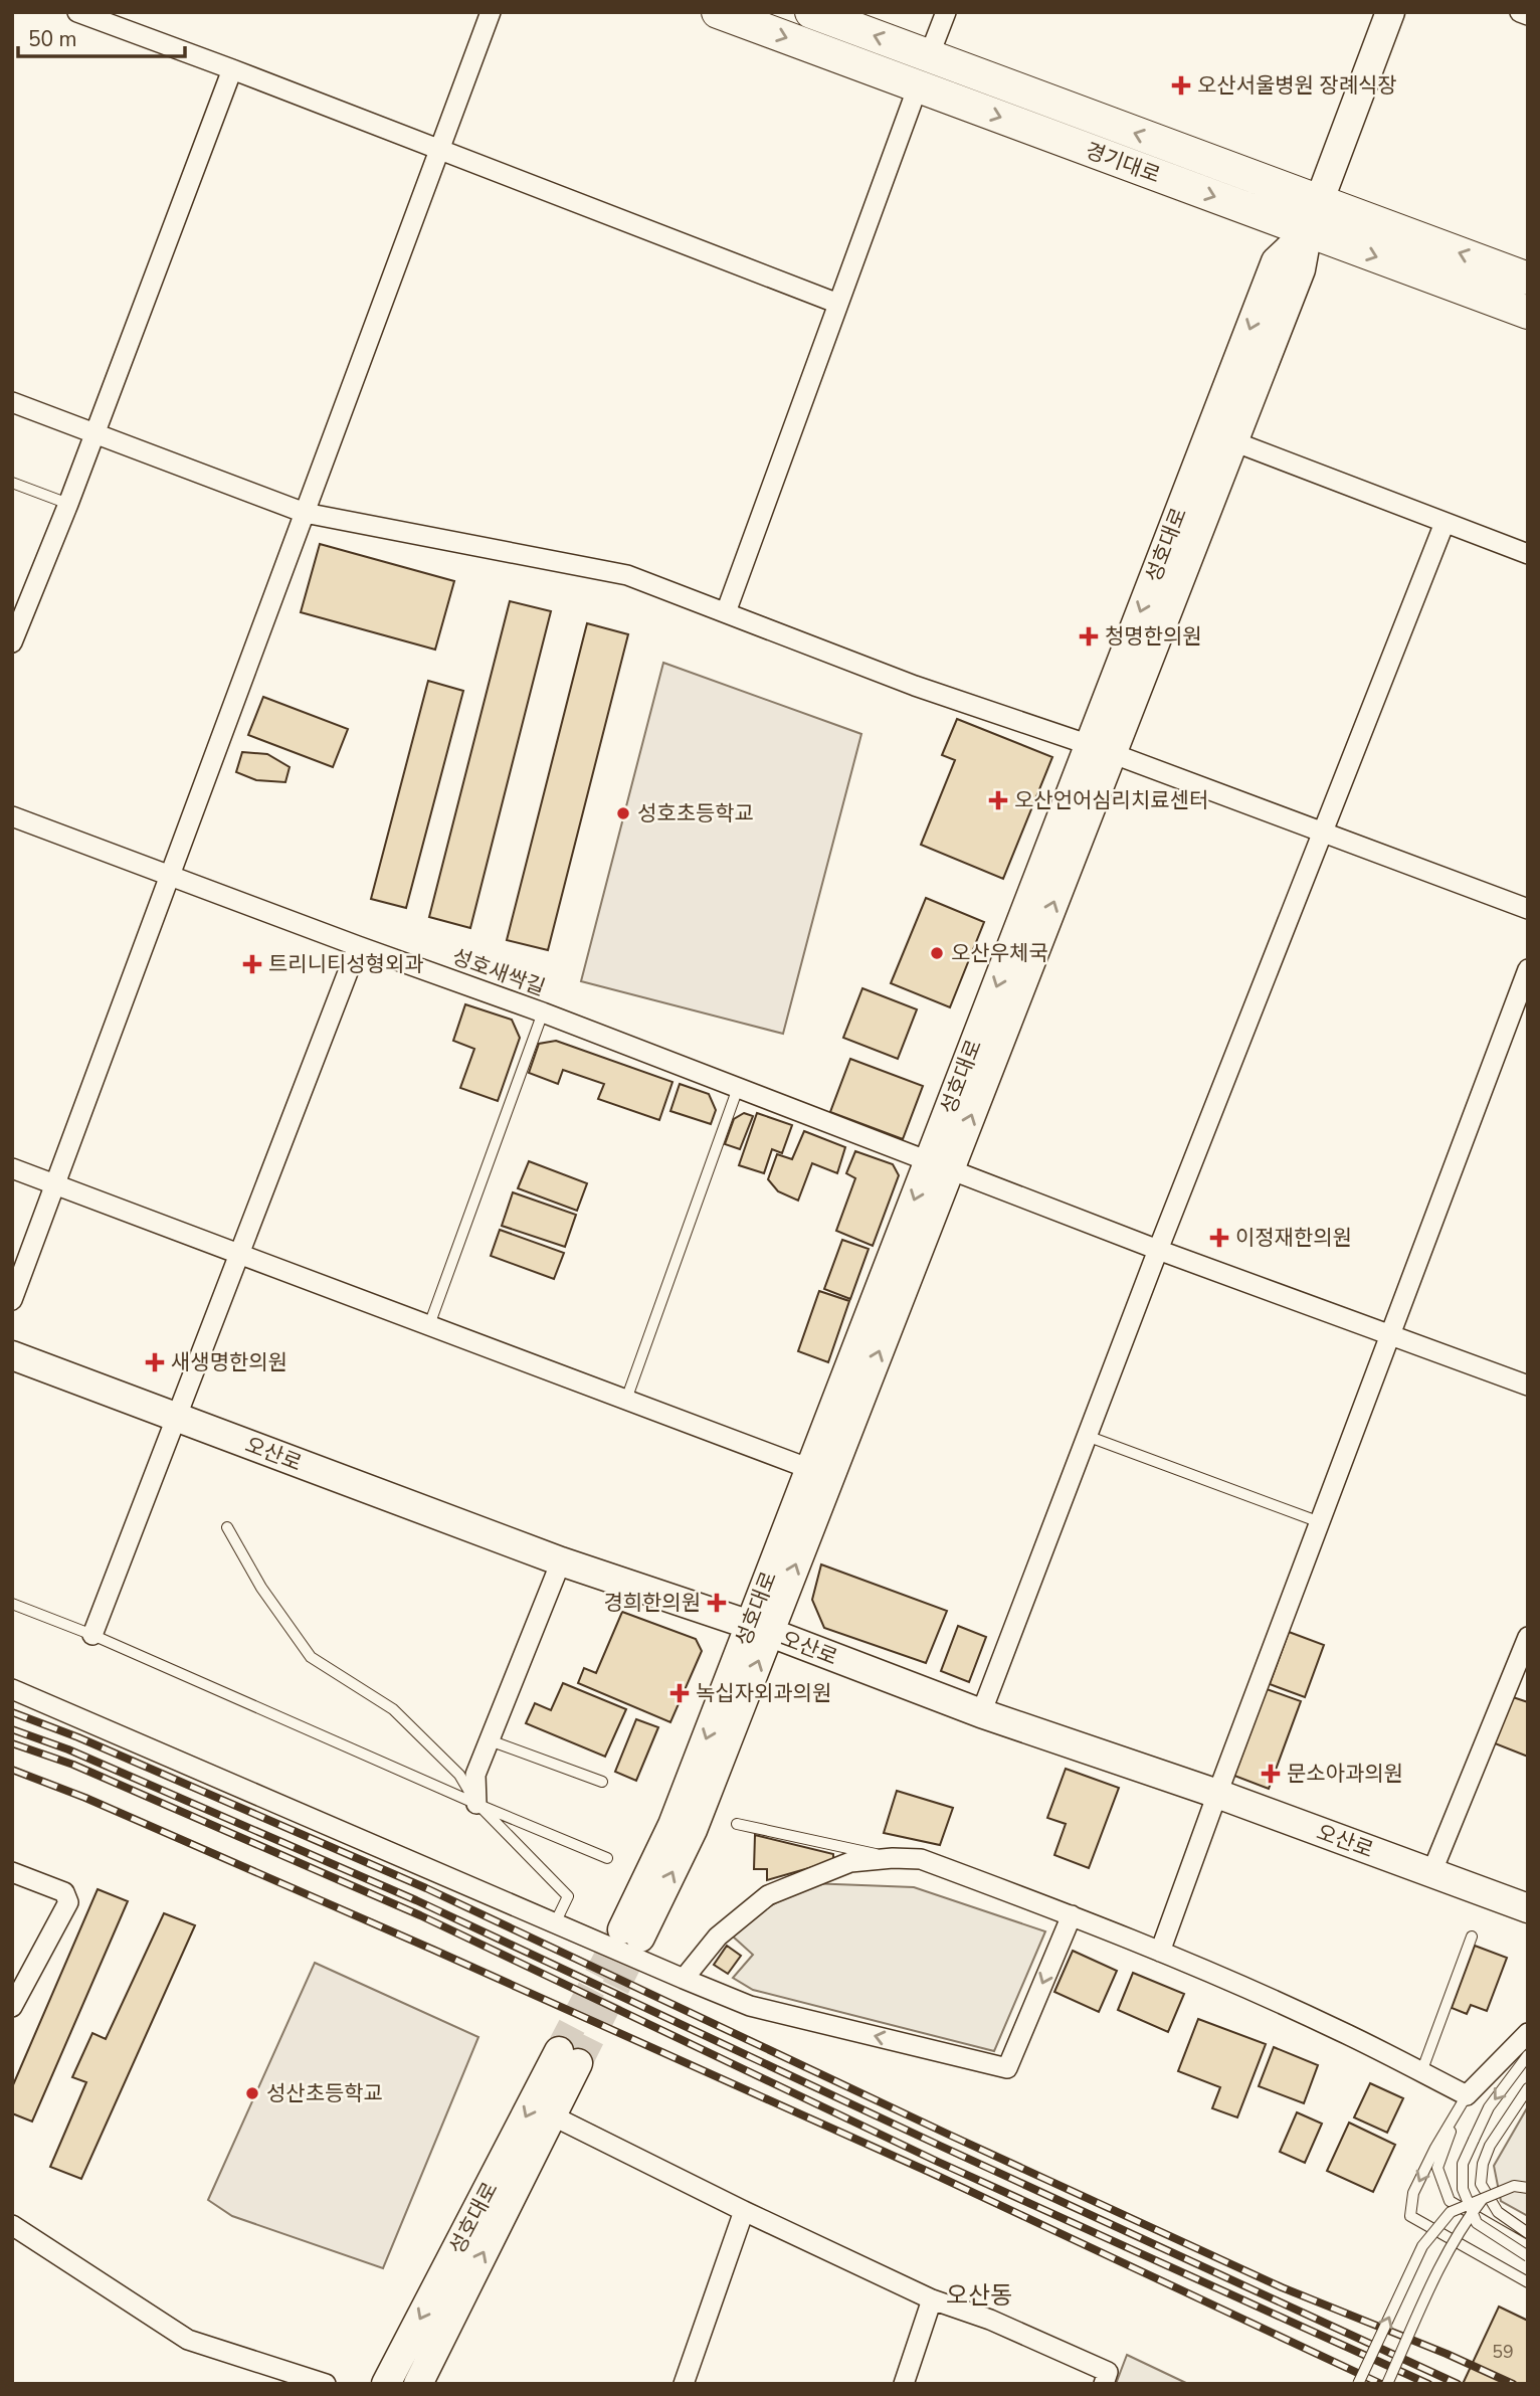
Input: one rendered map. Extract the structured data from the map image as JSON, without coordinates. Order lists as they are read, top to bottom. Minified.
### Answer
{"streets":{"main road":["경기대로","성호대로","오산로"],"street":["성호새싹길"]},"crossings":[["경기대로","성호대로"],["성호대로","성호새싹길"],["성호대로","오산로"]],"districts":["오산동"],"places":{"health":["오산서울병원 장례식장","청명한의원","오산언어심리치료센터","트리니티성형외과","이정재한의원","새생명한의원","경희한의원","녹십자외과의원","문소아과의원"],"other":["성호초등학교","오산우체국","성산초등학교"]},"house_numbers":["59"],"scale_bar":"50 m"}
